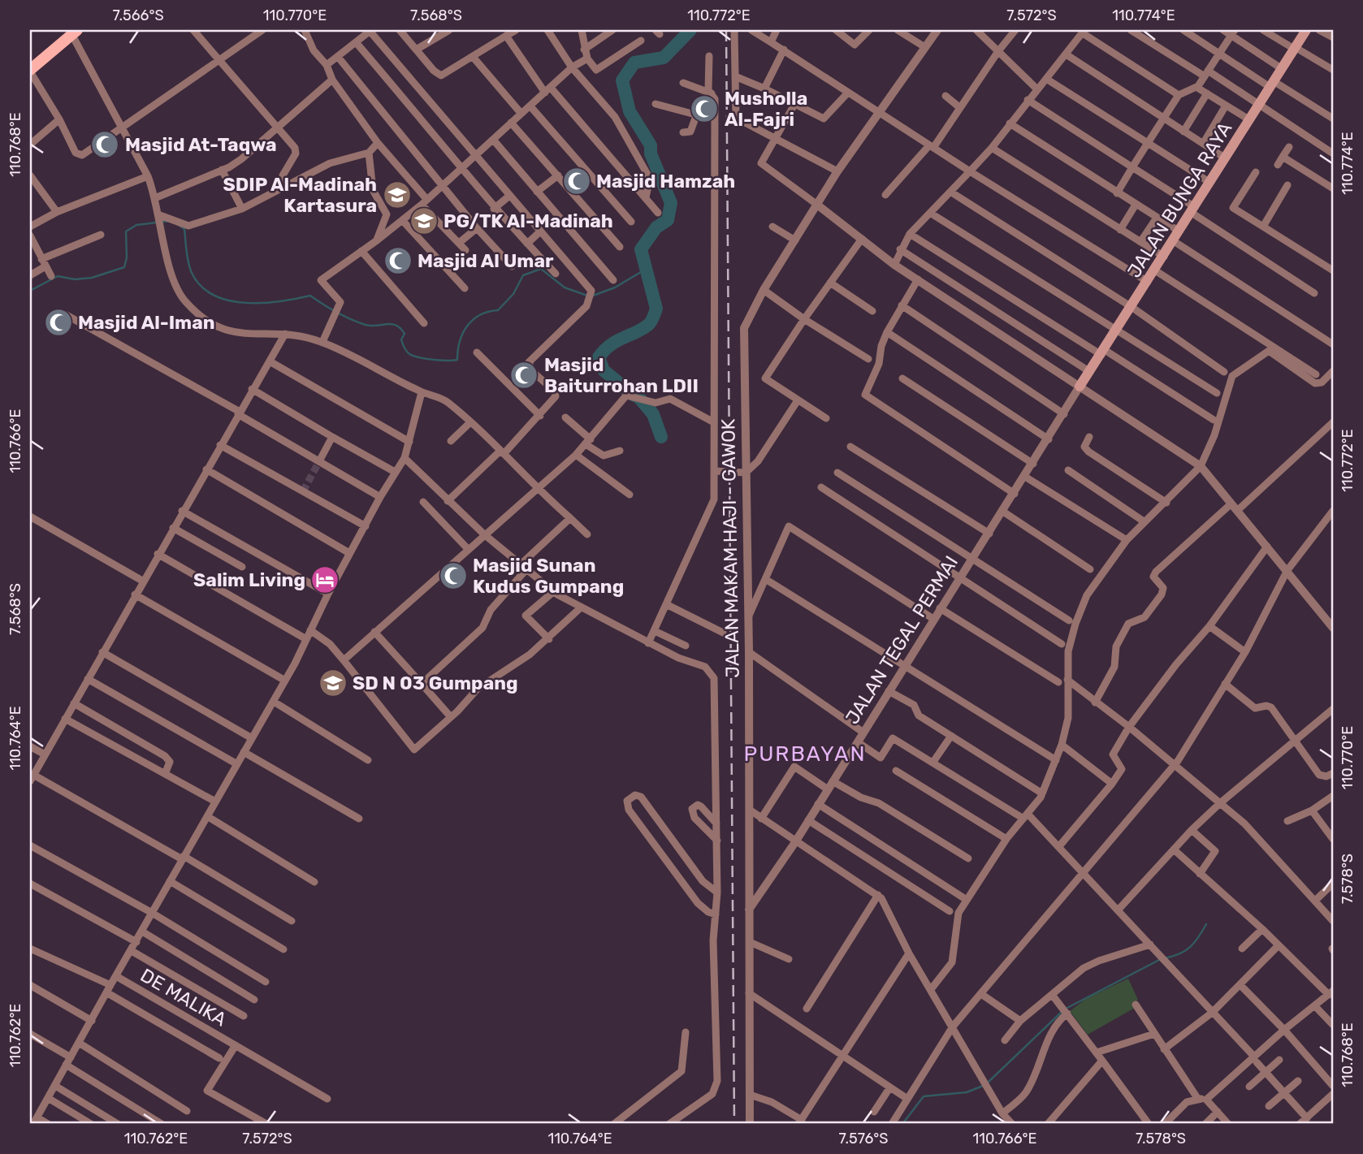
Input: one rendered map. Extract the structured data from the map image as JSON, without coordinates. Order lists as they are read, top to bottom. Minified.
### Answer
{"streets":{"main road":["JALAN BUNGA RAYA"],"street":["JALAN MAKAM HAJI - GAWOK","JALAN TEGAL PERMAI","DE MALIKA"]},"crossings":[["JALAN BUNGA RAYA","JALAN TEGAL PERMAI"],["JALAN MAKAM HAJI - GAWOK","JALAN TEGAL PERMAI"]],"districts":["PURBAYAN"],"places":{"mosque":["Musholla Al-Fajri","Masjid At-Taqwa","Masjid Hamzah","Masjid Al Umar","Masjid Al-Iman","Masjid Baiturrohan LDII","Masjid Sunan Kudus Gumpang"],"school or university":["SDIP Al-Madinah Kartasura","PG/TK Al-Madinah","SD N 03 Gumpang"],"hotel":["Salim Living"]},"coordinates":["7.566°S","110.770°E","7.568°S","110.772°E","7.572°S","110.774°E","110.768°E","110.766°E","110.764°E","7.578°S","110.762°E","7.576°S"]}
